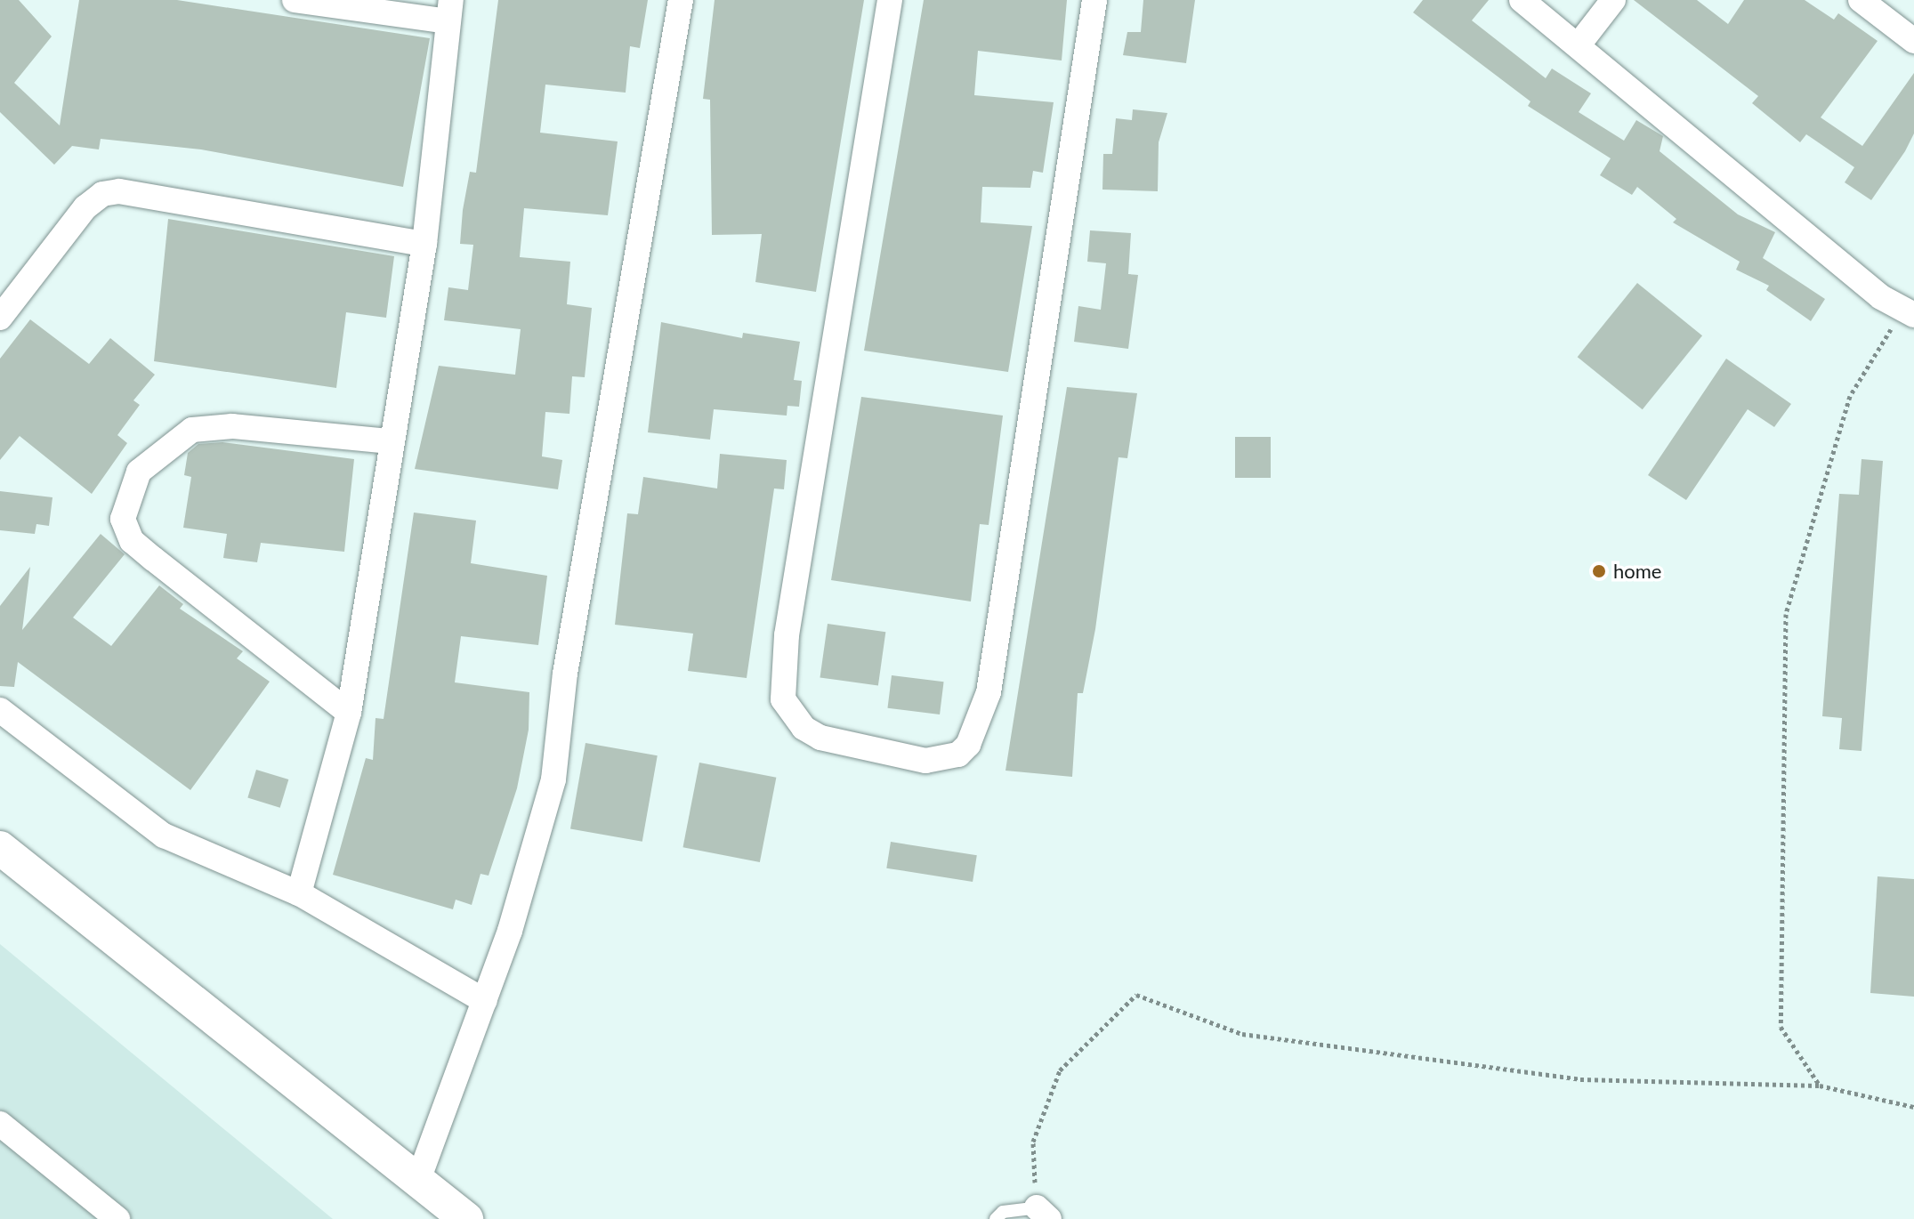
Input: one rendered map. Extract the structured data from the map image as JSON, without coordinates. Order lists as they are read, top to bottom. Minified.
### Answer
{"places":["home"]}
